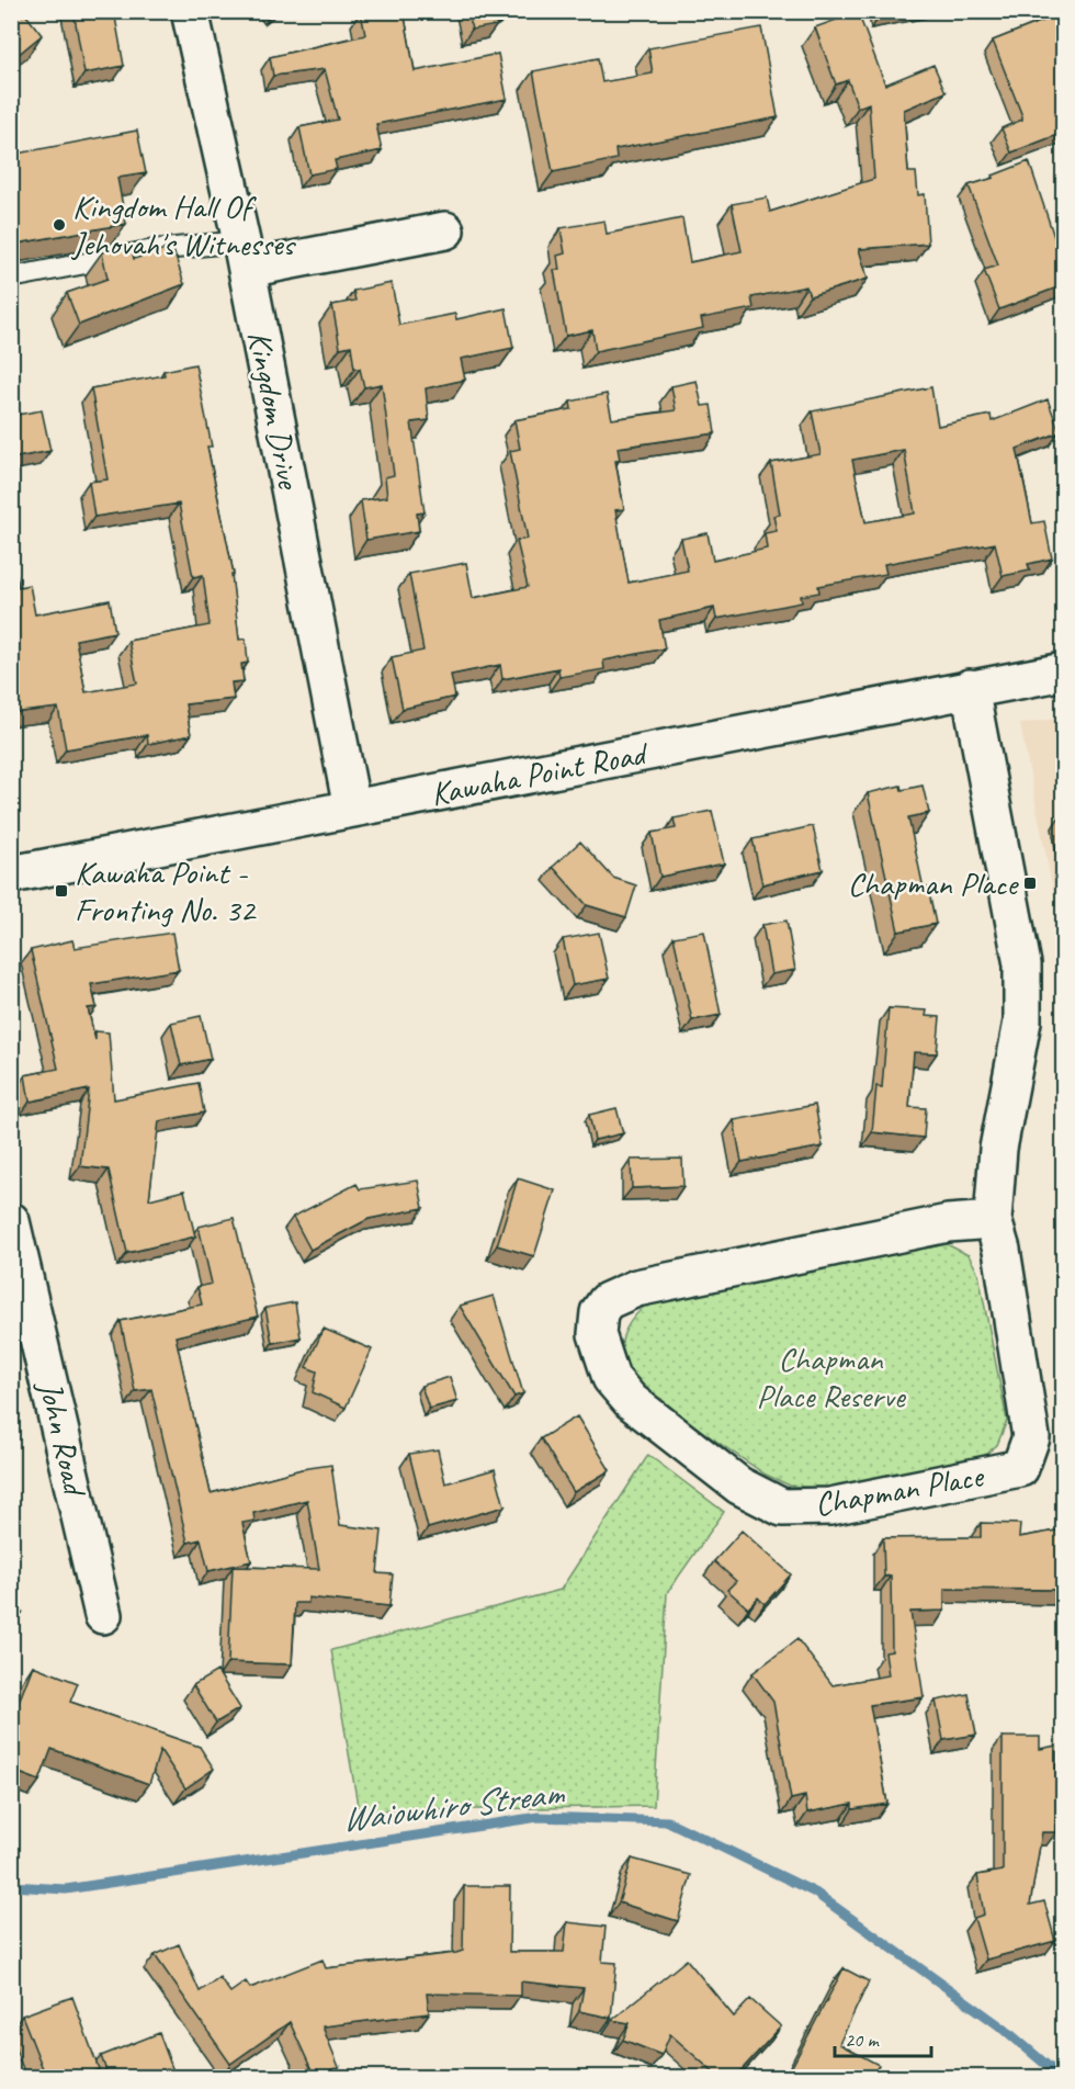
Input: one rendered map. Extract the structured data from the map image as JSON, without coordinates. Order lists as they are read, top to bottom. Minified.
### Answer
{"streets":{"street":["Kingdom Drive","Kawaha Point Road","John Road","Chapman Place"]},"crossings":[["Kingdom Drive","Kawaha Point Road"],["Kawaha Point Road","Chapman Place"]],"water":["Waiowhiro Stream"],"parks":["Chapman Place Reserve"],"places":{"other":["Kingdom Hall Of Jehovah's Witnesses"],"transit":["Chapman Place","Kawaha Point - Fronting No. 32"]},"scale_bar":"20 m"}
